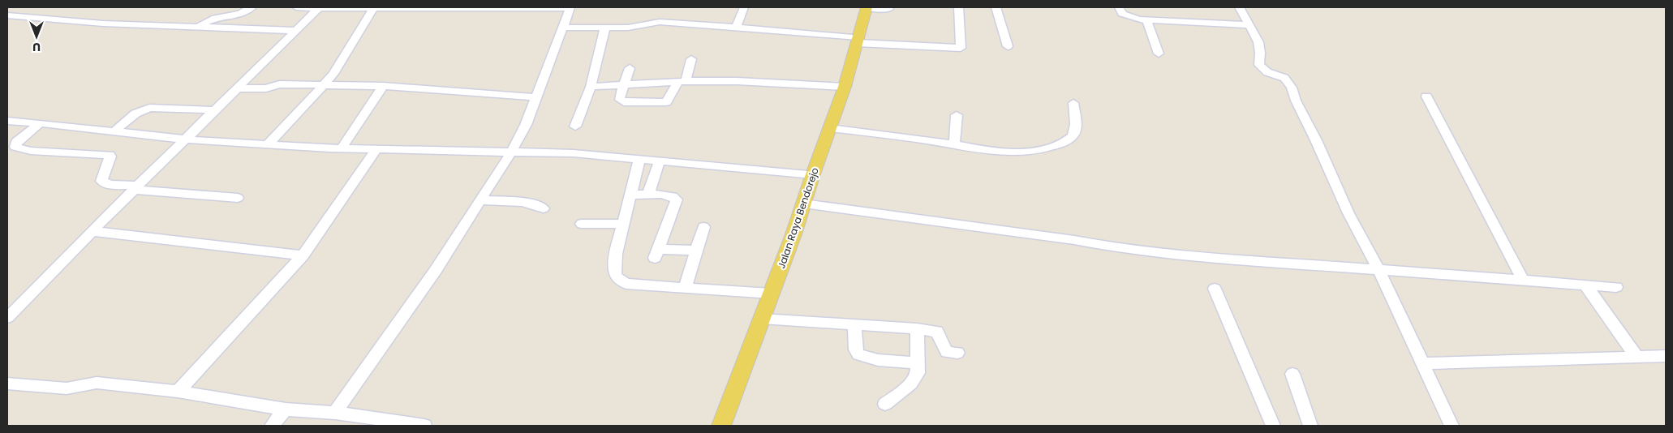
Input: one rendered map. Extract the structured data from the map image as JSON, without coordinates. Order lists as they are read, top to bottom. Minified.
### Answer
{"streets":{"main road":["Jalan Raya Bendorejo"]},"north":"bottom"}
